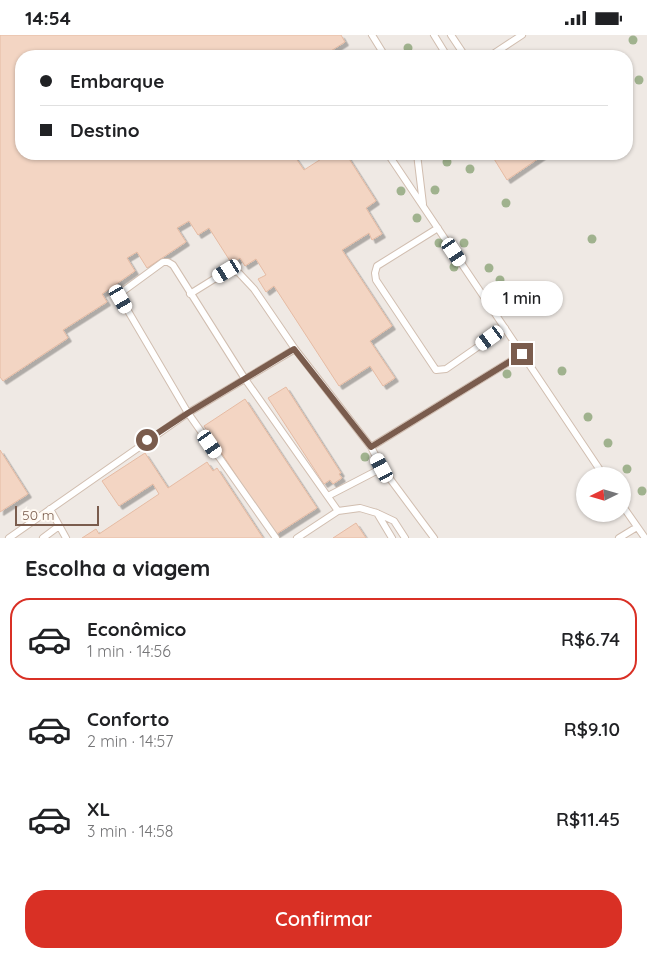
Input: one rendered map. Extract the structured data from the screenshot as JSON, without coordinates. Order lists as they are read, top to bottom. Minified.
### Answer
{"scale_bar":"50 m","north":"left","page":{"status":"14:54","banner":["Embarque","Destino"],"bubble":"1 min","scale":"50 m","heading":"Escolha a viagem","list":[{"name":"Econômico","note":"1 min · 14:56","value":"R$6.74"},{"name":"Conforto","note":"2 min · 14:57","value":"R$9.10"},{"name":"XL","note":"3 min · 14:58","value":"R$11.45"}],"buttons":"Confirmar"}}
